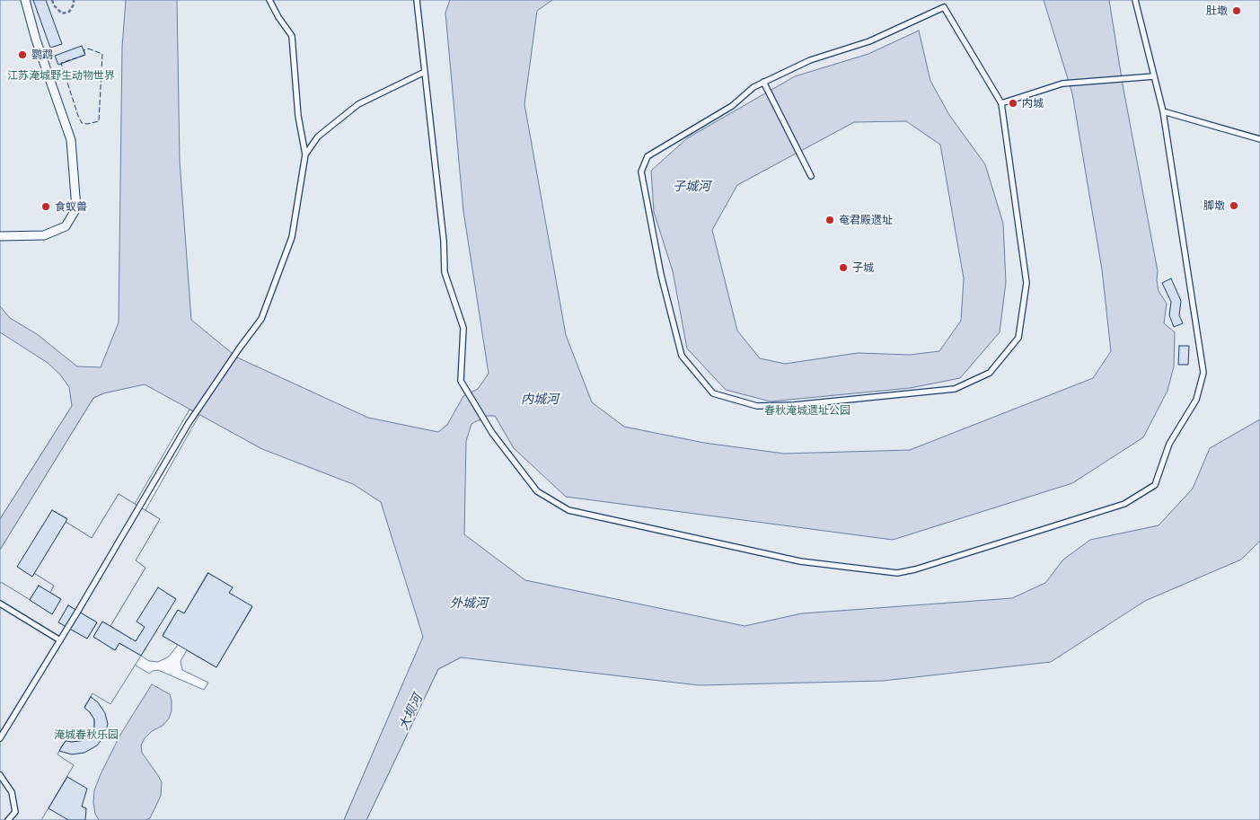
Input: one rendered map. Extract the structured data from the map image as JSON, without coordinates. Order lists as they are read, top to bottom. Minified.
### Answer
{"water":["子城河","内城河","外城河","大坝河"],"parks":["江苏淹城野生动物世界","春秋淹城遗址公园","淹城春秋乐园"],"places":["肚墩","鹦鹉","内城","脚墩","食蚁兽","奄君殿遗址","子城"]}
